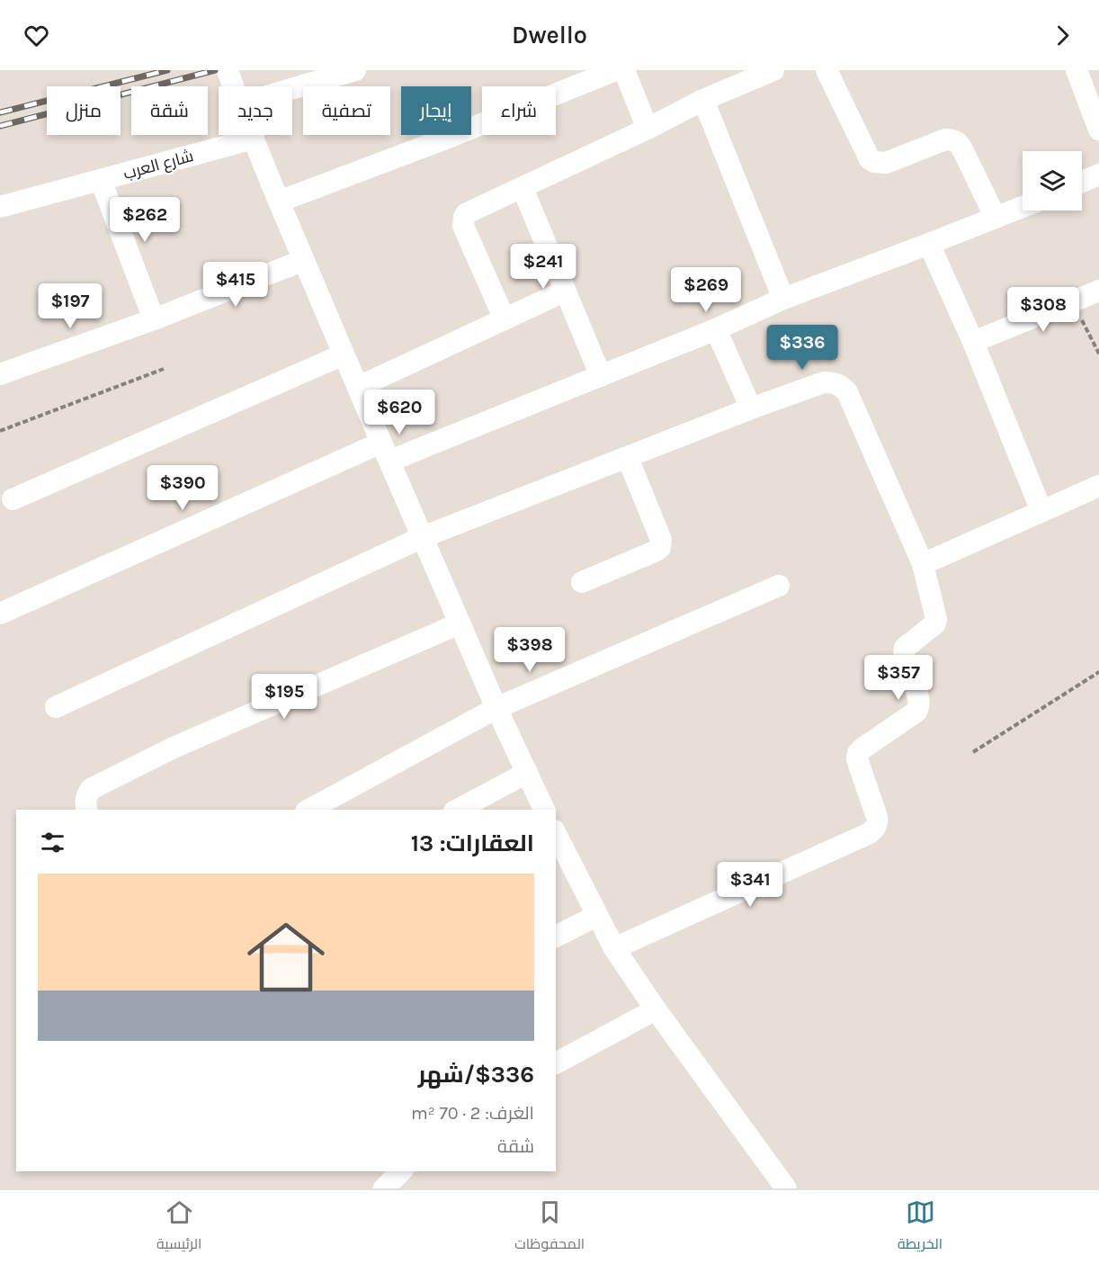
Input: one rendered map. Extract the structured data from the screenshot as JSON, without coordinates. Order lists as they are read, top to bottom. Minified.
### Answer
{"streets":{"street":["شارع العرب"]},"page":{"header":"Dwello","chip":["شراء","إيجار","تصفية","جديد","شقة","منزل"],"price":["$262","$241","$415","$269","$197","$308","$336","$620","$390","$398","$357","$195","$341"],"heading":"العقارات: 13","list":[{"name":"$336/شهر","note":"الغرف: 2 · 70 m² · شقة"}],"tabs":["الخريطة","المحفوظات","الرئيسية"]}}
